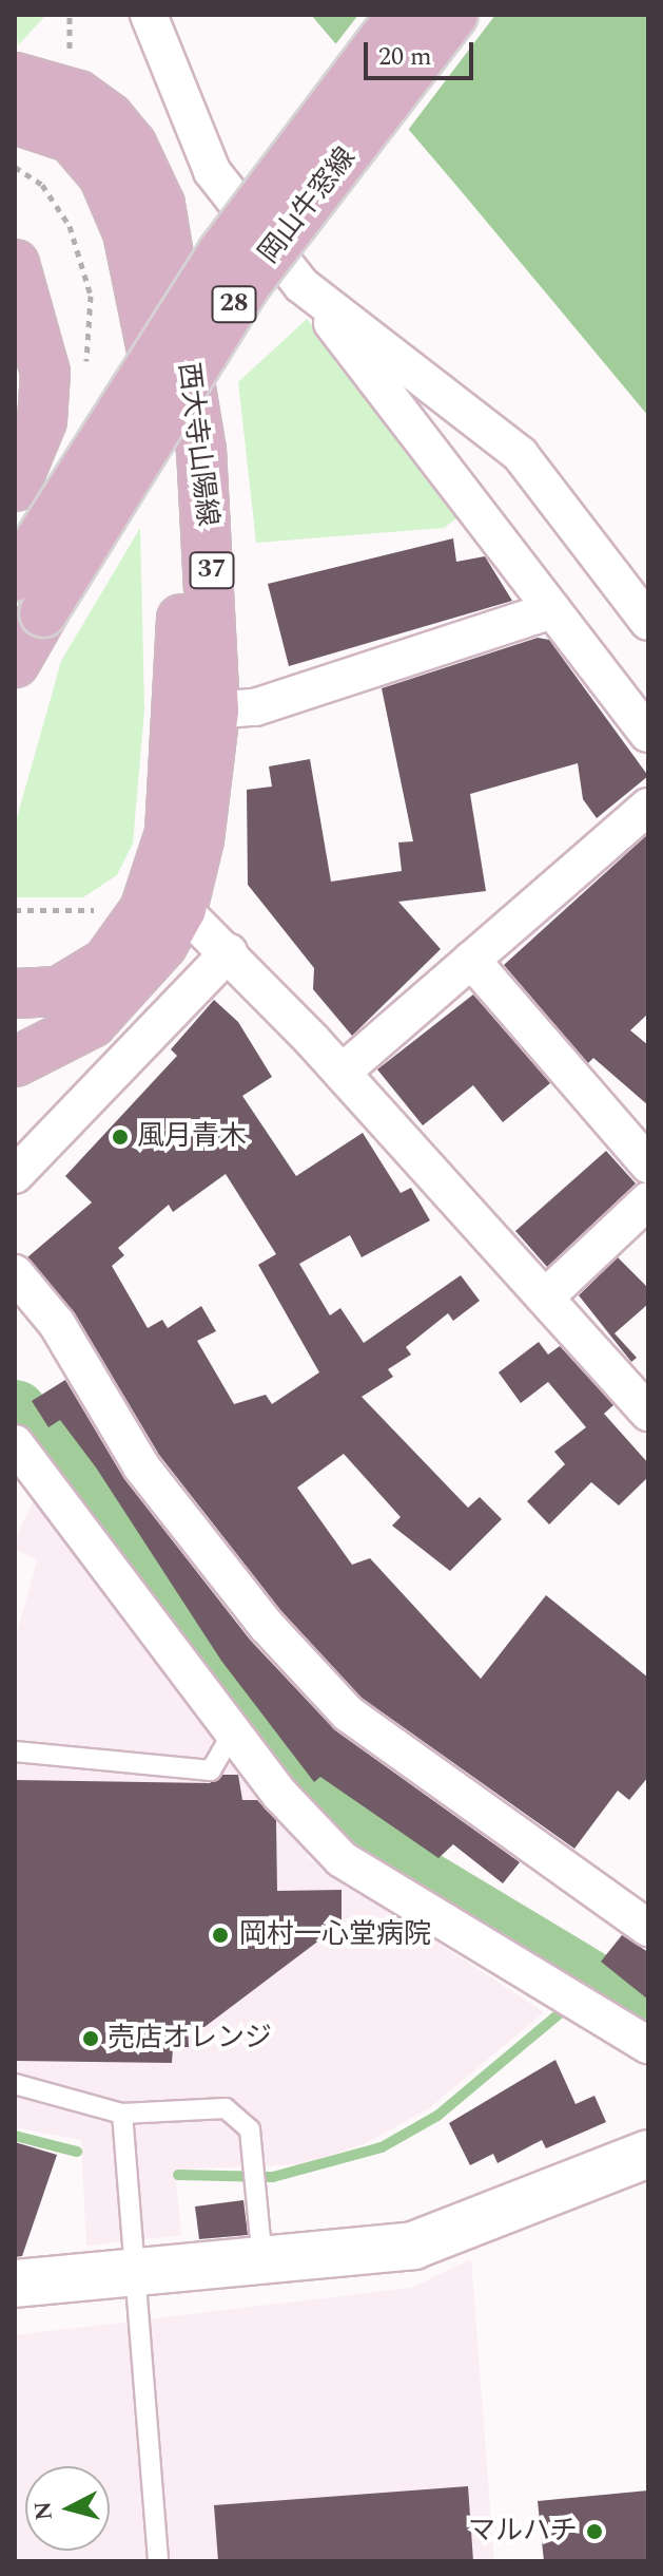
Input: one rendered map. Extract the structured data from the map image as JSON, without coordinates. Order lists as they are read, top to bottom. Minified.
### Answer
{"streets":{"main road":["岡山牛窓線","28","西大寺山陽線","37"]},"places":["風月青木","岡村一心堂病院","売店オレンジ","マルハチ"],"scale_bar":"20 m","north":"left"}
